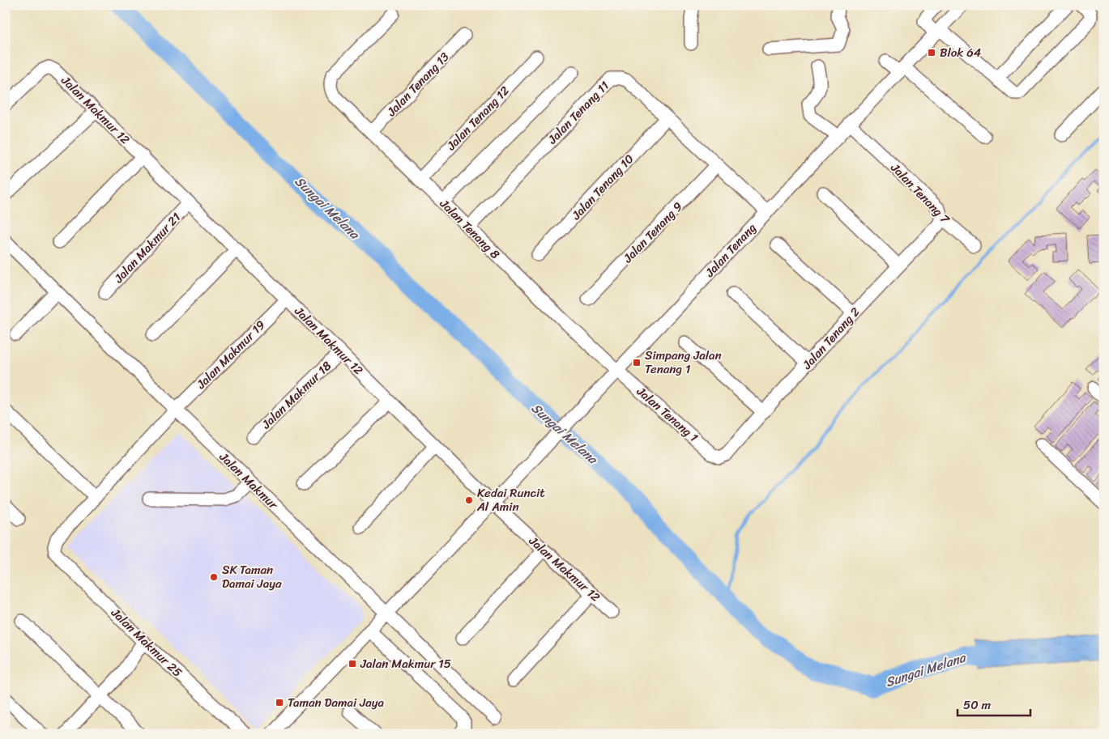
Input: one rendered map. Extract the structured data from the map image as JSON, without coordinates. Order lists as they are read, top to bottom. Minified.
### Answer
{"streets":{"street":["Jalan Tenang 13","Jalan Makmur 12","Jalan Tenang 11","Jalan Tenang 12","Jalan Tenang 10","Jalan Tenang 7","Jalan Tenang 8","Jalan Tenang 9","Jalan Makmur 21","Jalan Tenang","Jalan Tenang 2","Jalan Makmur 19","Jalan Makmur 18","Jalan Tenang 1","Jalan Makmur","Jalan Makmur 25"]},"crossings":[["Jalan Tenang 13","Jalan Tenang 8"],["Jalan Makmur 12","Jalan Makmur 21"],["Jalan Makmur 12","Jalan Tenang"],["Jalan Makmur 12","Jalan Makmur 19"],["Jalan Makmur 12","Jalan Makmur 18"],["Jalan Tenang 11","Jalan Tenang 10"],["Jalan Tenang 11","Jalan Tenang 8"],["Jalan Tenang 11","Jalan Tenang 9"],["Jalan Tenang 11","Jalan Tenang"],["Jalan Tenang 12","Jalan Tenang 8"],["Jalan Tenang 7","Jalan Tenang"],["Jalan Tenang 7","Jalan Tenang 2"],["Jalan Tenang 8","Jalan Tenang"],["Jalan Tenang 8","Jalan Tenang 1"],["Jalan Tenang","Jalan Tenang 1"],["Jalan Tenang 2","Jalan Tenang 1"],["Jalan Makmur 19","Jalan Makmur"],["Jalan Makmur 19","Jalan Makmur 25"]],"water":["Sungai Melana"],"places":{"transit":["Blok 64","Simpang Jalan Tenang 1","Jalan Makmur 15","Taman Damai Jaya"],"other":["Kedai Runcit Al Amin","SK Taman Damai Jaya"]},"scale_bar":"50 m"}
